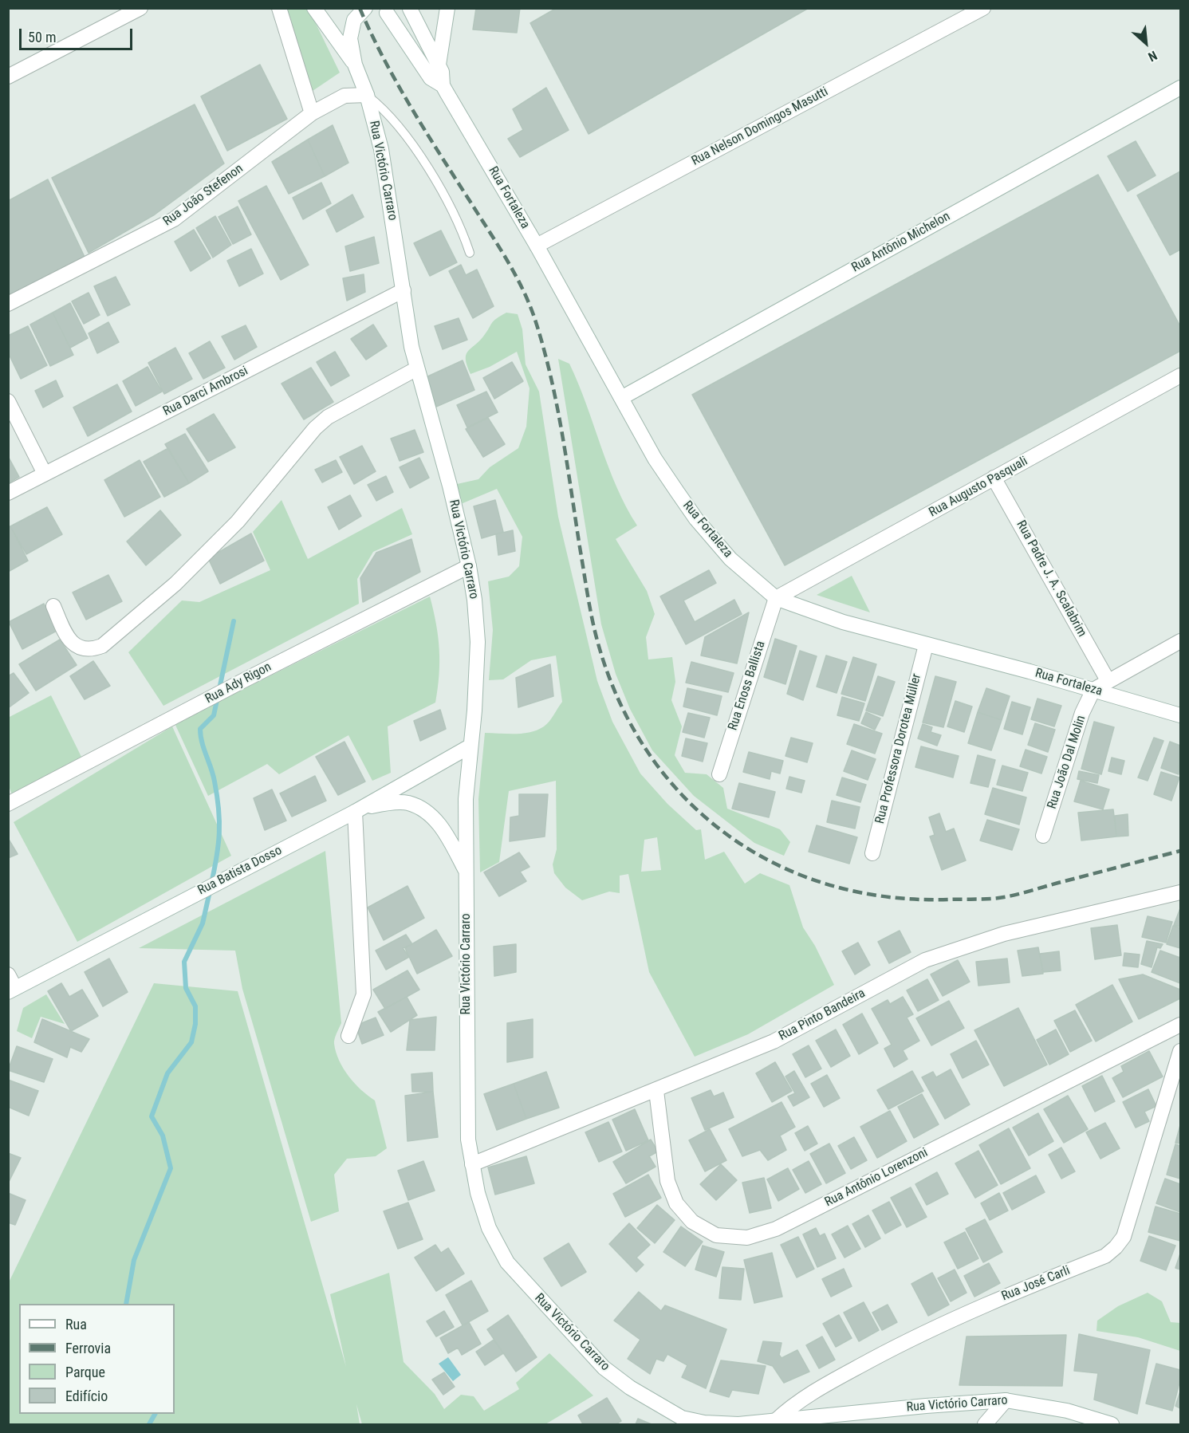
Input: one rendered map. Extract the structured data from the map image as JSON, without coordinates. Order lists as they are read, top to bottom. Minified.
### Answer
{"streets":{"street":["Rua Nelson Domingos Masutti","Rua Victório Carraro","Rua João Stefenon","Rua Fortaleza","Rua Antônio Michelon","Rua Darci Ambrosi","Rua Augusto Pasquali","Rua Padre J. A. Scalabrim","Rua Ady Rigon","Rua Enoss Ballista","Rua Professora Dorotea Müller","Rua João Dal Molin","Rua Batista Dosso","Rua Pinto Bandeira","Rua Antônio Lorenzoni","Rua José Carli"]},"crossings":[["Rua Nelson Domingos Masutti","Rua Fortaleza"],["Rua Victório Carraro","Rua João Stefenon"],["Rua Victório Carraro","Rua Darci Ambrosi"],["Rua Victório Carraro","Rua Ady Rigon"],["Rua Victório Carraro","Rua Batista Dosso"],["Rua Victório Carraro","Rua Pinto Bandeira"],["Rua Victório Carraro","Rua José Carli"],["Rua Fortaleza","Rua Antônio Michelon"],["Rua Fortaleza","Rua Augusto Pasquali"],["Rua Fortaleza","Rua Enoss Ballista"],["Rua Fortaleza","Rua Professora Dorotea Müller"],["Rua Fortaleza","Rua João Dal Molin"],["Rua Augusto Pasquali","Rua Padre J. A. Scalabrim"],["Rua Augusto Pasquali","Rua Enoss Ballista"],["Rua Pinto Bandeira","Rua Antônio Lorenzoni"]],"legend":["Rua","Ferrovia","Parque","Edifício"],"scale_bar":"50 m","north":"bottom right"}
